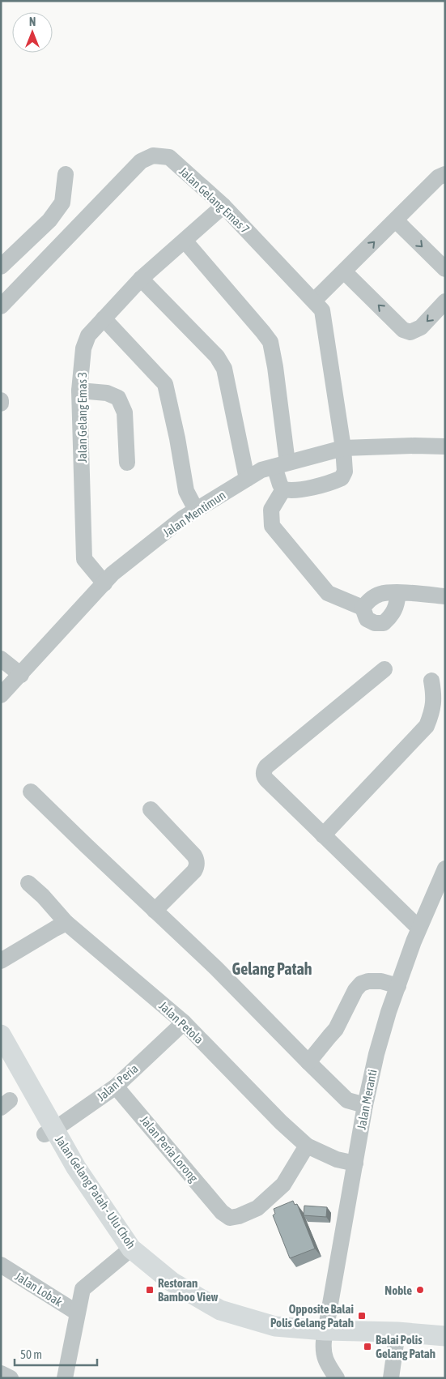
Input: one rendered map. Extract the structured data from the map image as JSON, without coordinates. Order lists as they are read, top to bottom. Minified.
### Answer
{"streets":{"main road":["Jalan Gelang Patah - Ulu Choh"],"street":["Jalan Gelang Emas 7","Jalan Gelang Emas 3","Jalan Mentimun","Jalan Petola","Jalan Peria","Jalan Meranti","Jalan Peria Lorong","Jalan Lobak"]},"crossings":[["Jalan Gelang Emas 7","Jalan Gelang Emas 3"],["Jalan Gelang Emas 7","Jalan Mentimun"],["Jalan Gelang Emas 3","Jalan Mentimun"],["Jalan Petola","Jalan Peria"],["Jalan Petola","Jalan Meranti"],["Jalan Petola","Jalan Peria Lorong"],["Jalan Peria","Jalan Peria Lorong"],["Jalan Peria","Jalan Gelang Patah - Ulu Choh"],["Jalan Meranti","Jalan Gelang Patah - Ulu Choh"]],"districts":["Gelang Patah"],"places":{"transit":["Restoran Bamboo View","Opposite Balai Polis Gelang Patah","Balai Polis Gelang Patah"],"other":["Noble"]},"scale_bar":"50 m","north":"top"}
